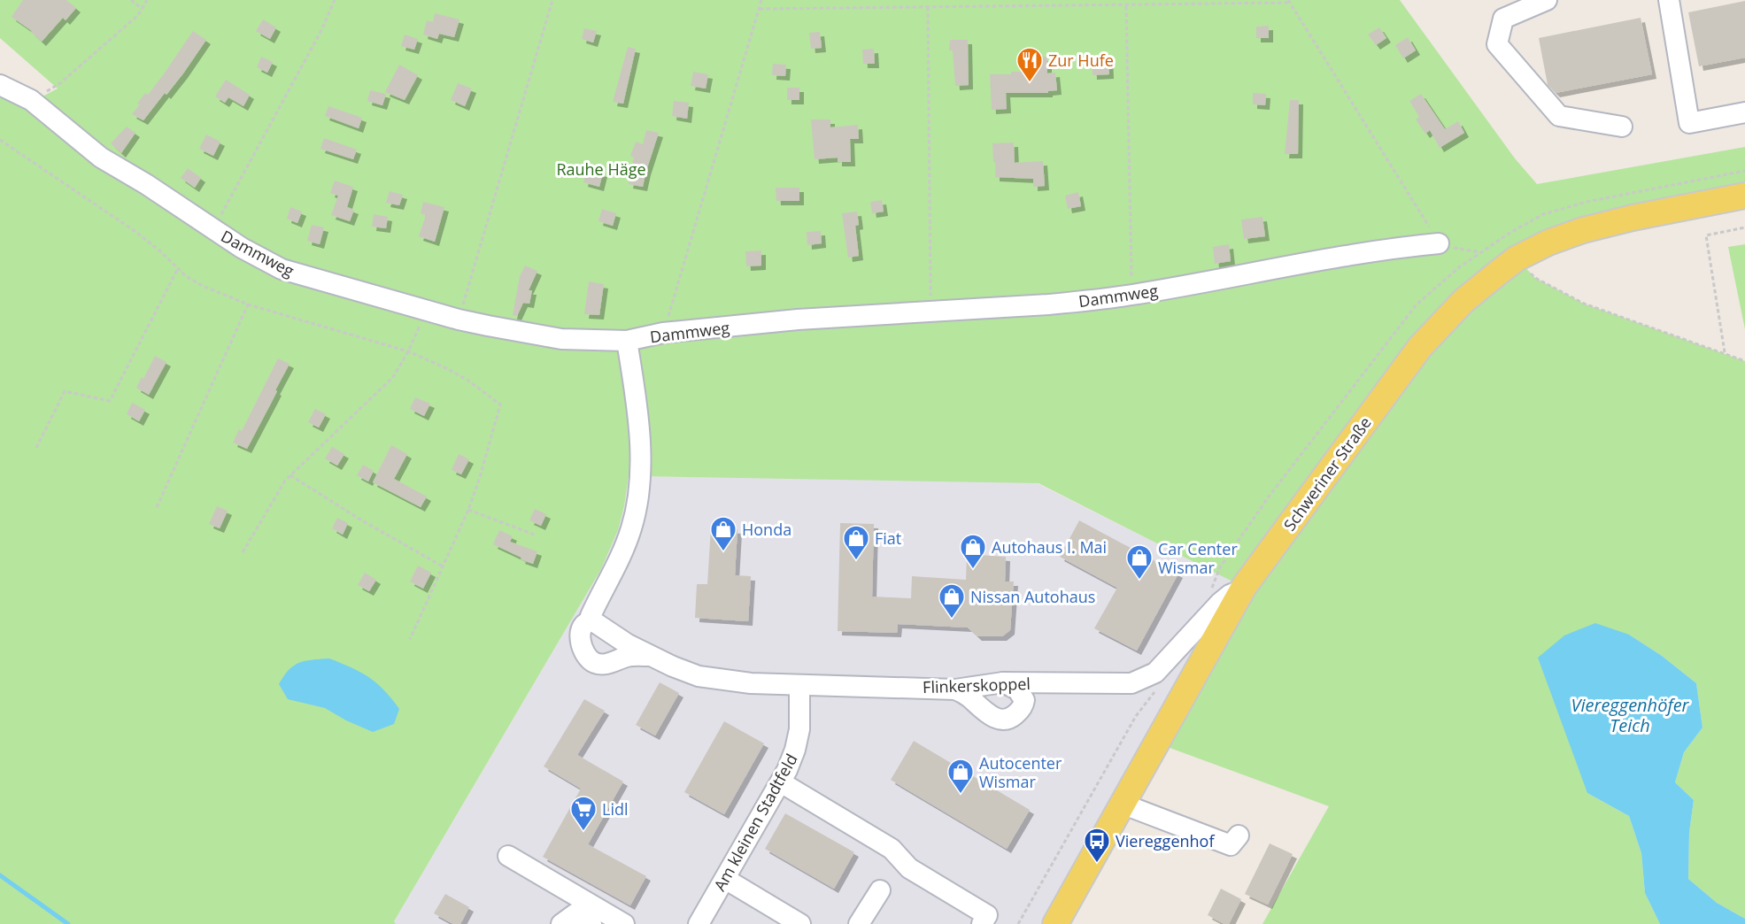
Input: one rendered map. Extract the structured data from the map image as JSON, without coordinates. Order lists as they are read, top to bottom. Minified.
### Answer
{"streets":{"main road":["Schweriner Straße"],"street":["Dammweg","Flinkerskoppel","Am kleinen Stadtfeld"]},"crossings":[["Dammweg","Flinkerskoppel"],["Schweriner Straße","Flinkerskoppel"],["Flinkerskoppel","Am kleinen Stadtfeld"]],"water":["Viereggenhöfer Teich"],"parks":["Rauhe Häge"],"places":{"restaurant":["Zur Hufe"],"shop":["Honda","Fiat","Autohaus I. Mai","Car Center Wismar","Nissan Autohaus","Autocenter Wismar"],"supermarket":["Lidl"],"bus stop":["Viereggenhof"]}}
